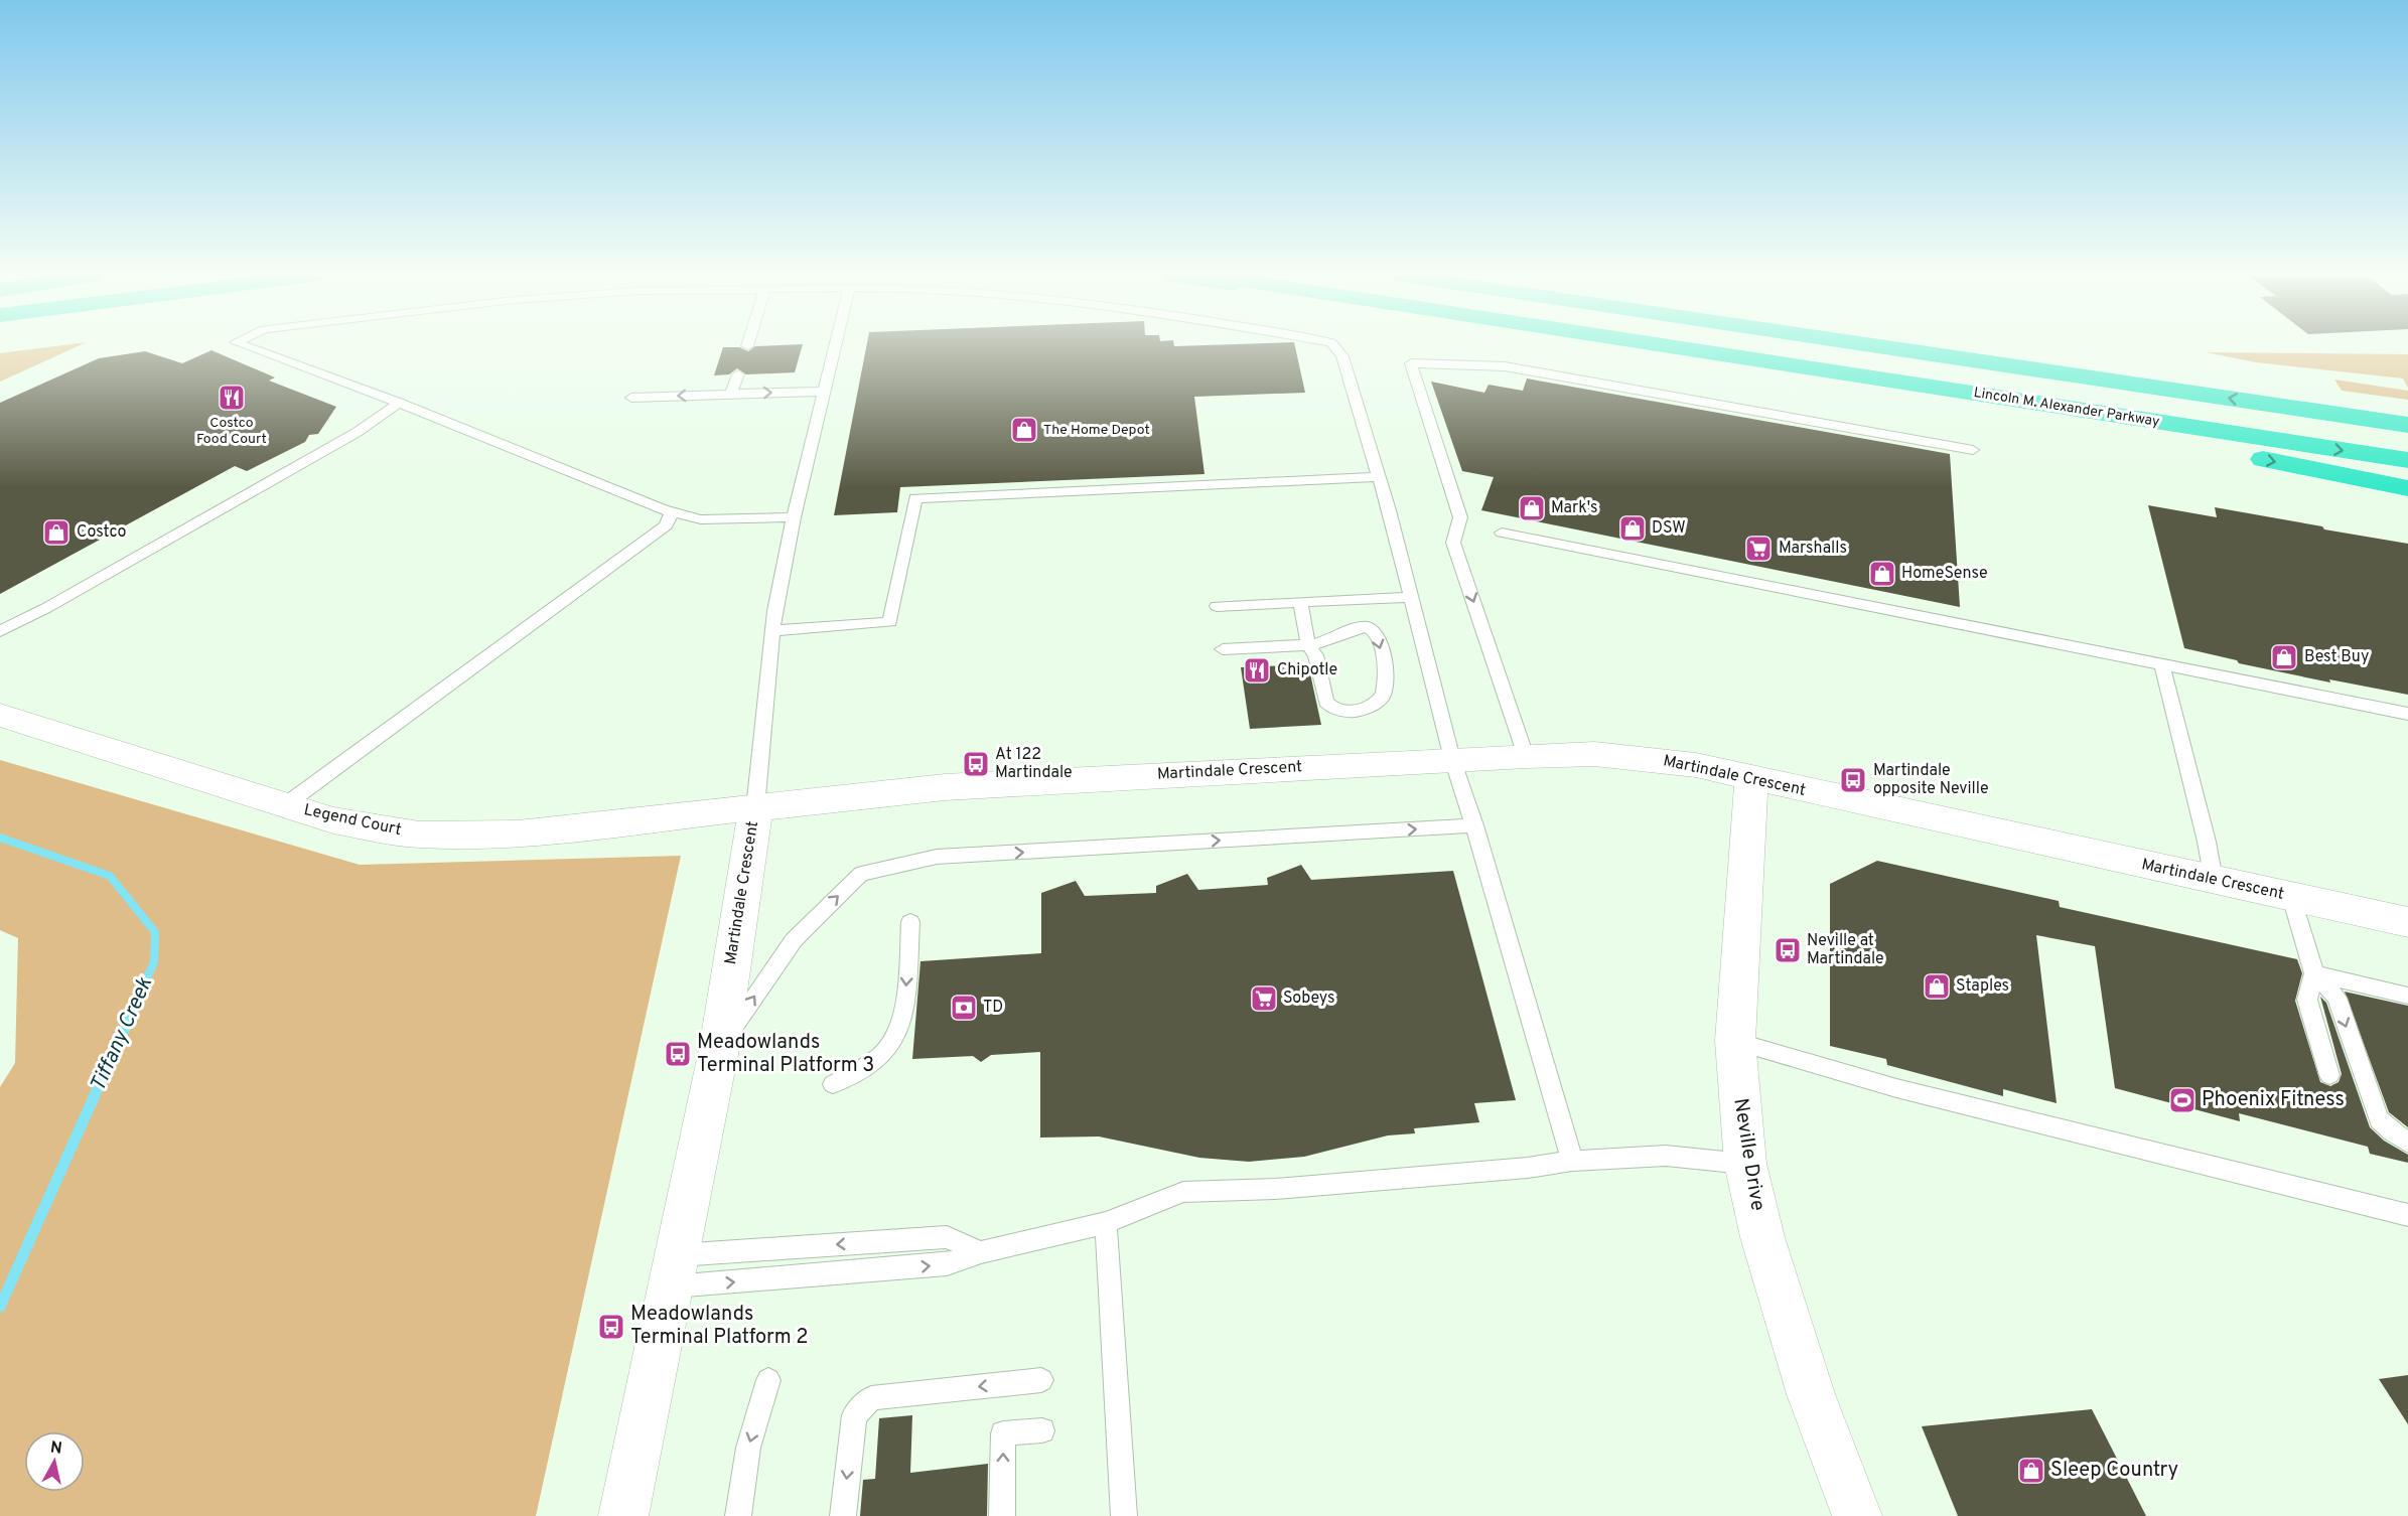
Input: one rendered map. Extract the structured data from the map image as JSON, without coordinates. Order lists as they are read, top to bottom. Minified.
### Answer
{"streets":{"highway":["Lincoln M. Alexander Parkway"],"street":["Martindale Crescent","Legend Court","Neville Drive"]},"crossings":[["Martindale Crescent","Legend Court"],["Martindale Crescent","Neville Drive"]],"water":["Tiffany Creek"],"places":{"restaurant":["Costco Food Court","Chipotle"],"shop":["The Home Depot","Mark's","DSW","Costco","HomeSense","Best Buy","Staples","Sleep Country"],"supermarket":["Marshalls","Sobeys"],"bus stop":["At 122 Martindale","Martindale opposite Neville","Neville at Martindale","Meadowlands Terminal Platform 3","Meadowlands Terminal Platform 2"],"bank":["TD"],"sports":["Phoenix Fitness"]},"north":"top"}
